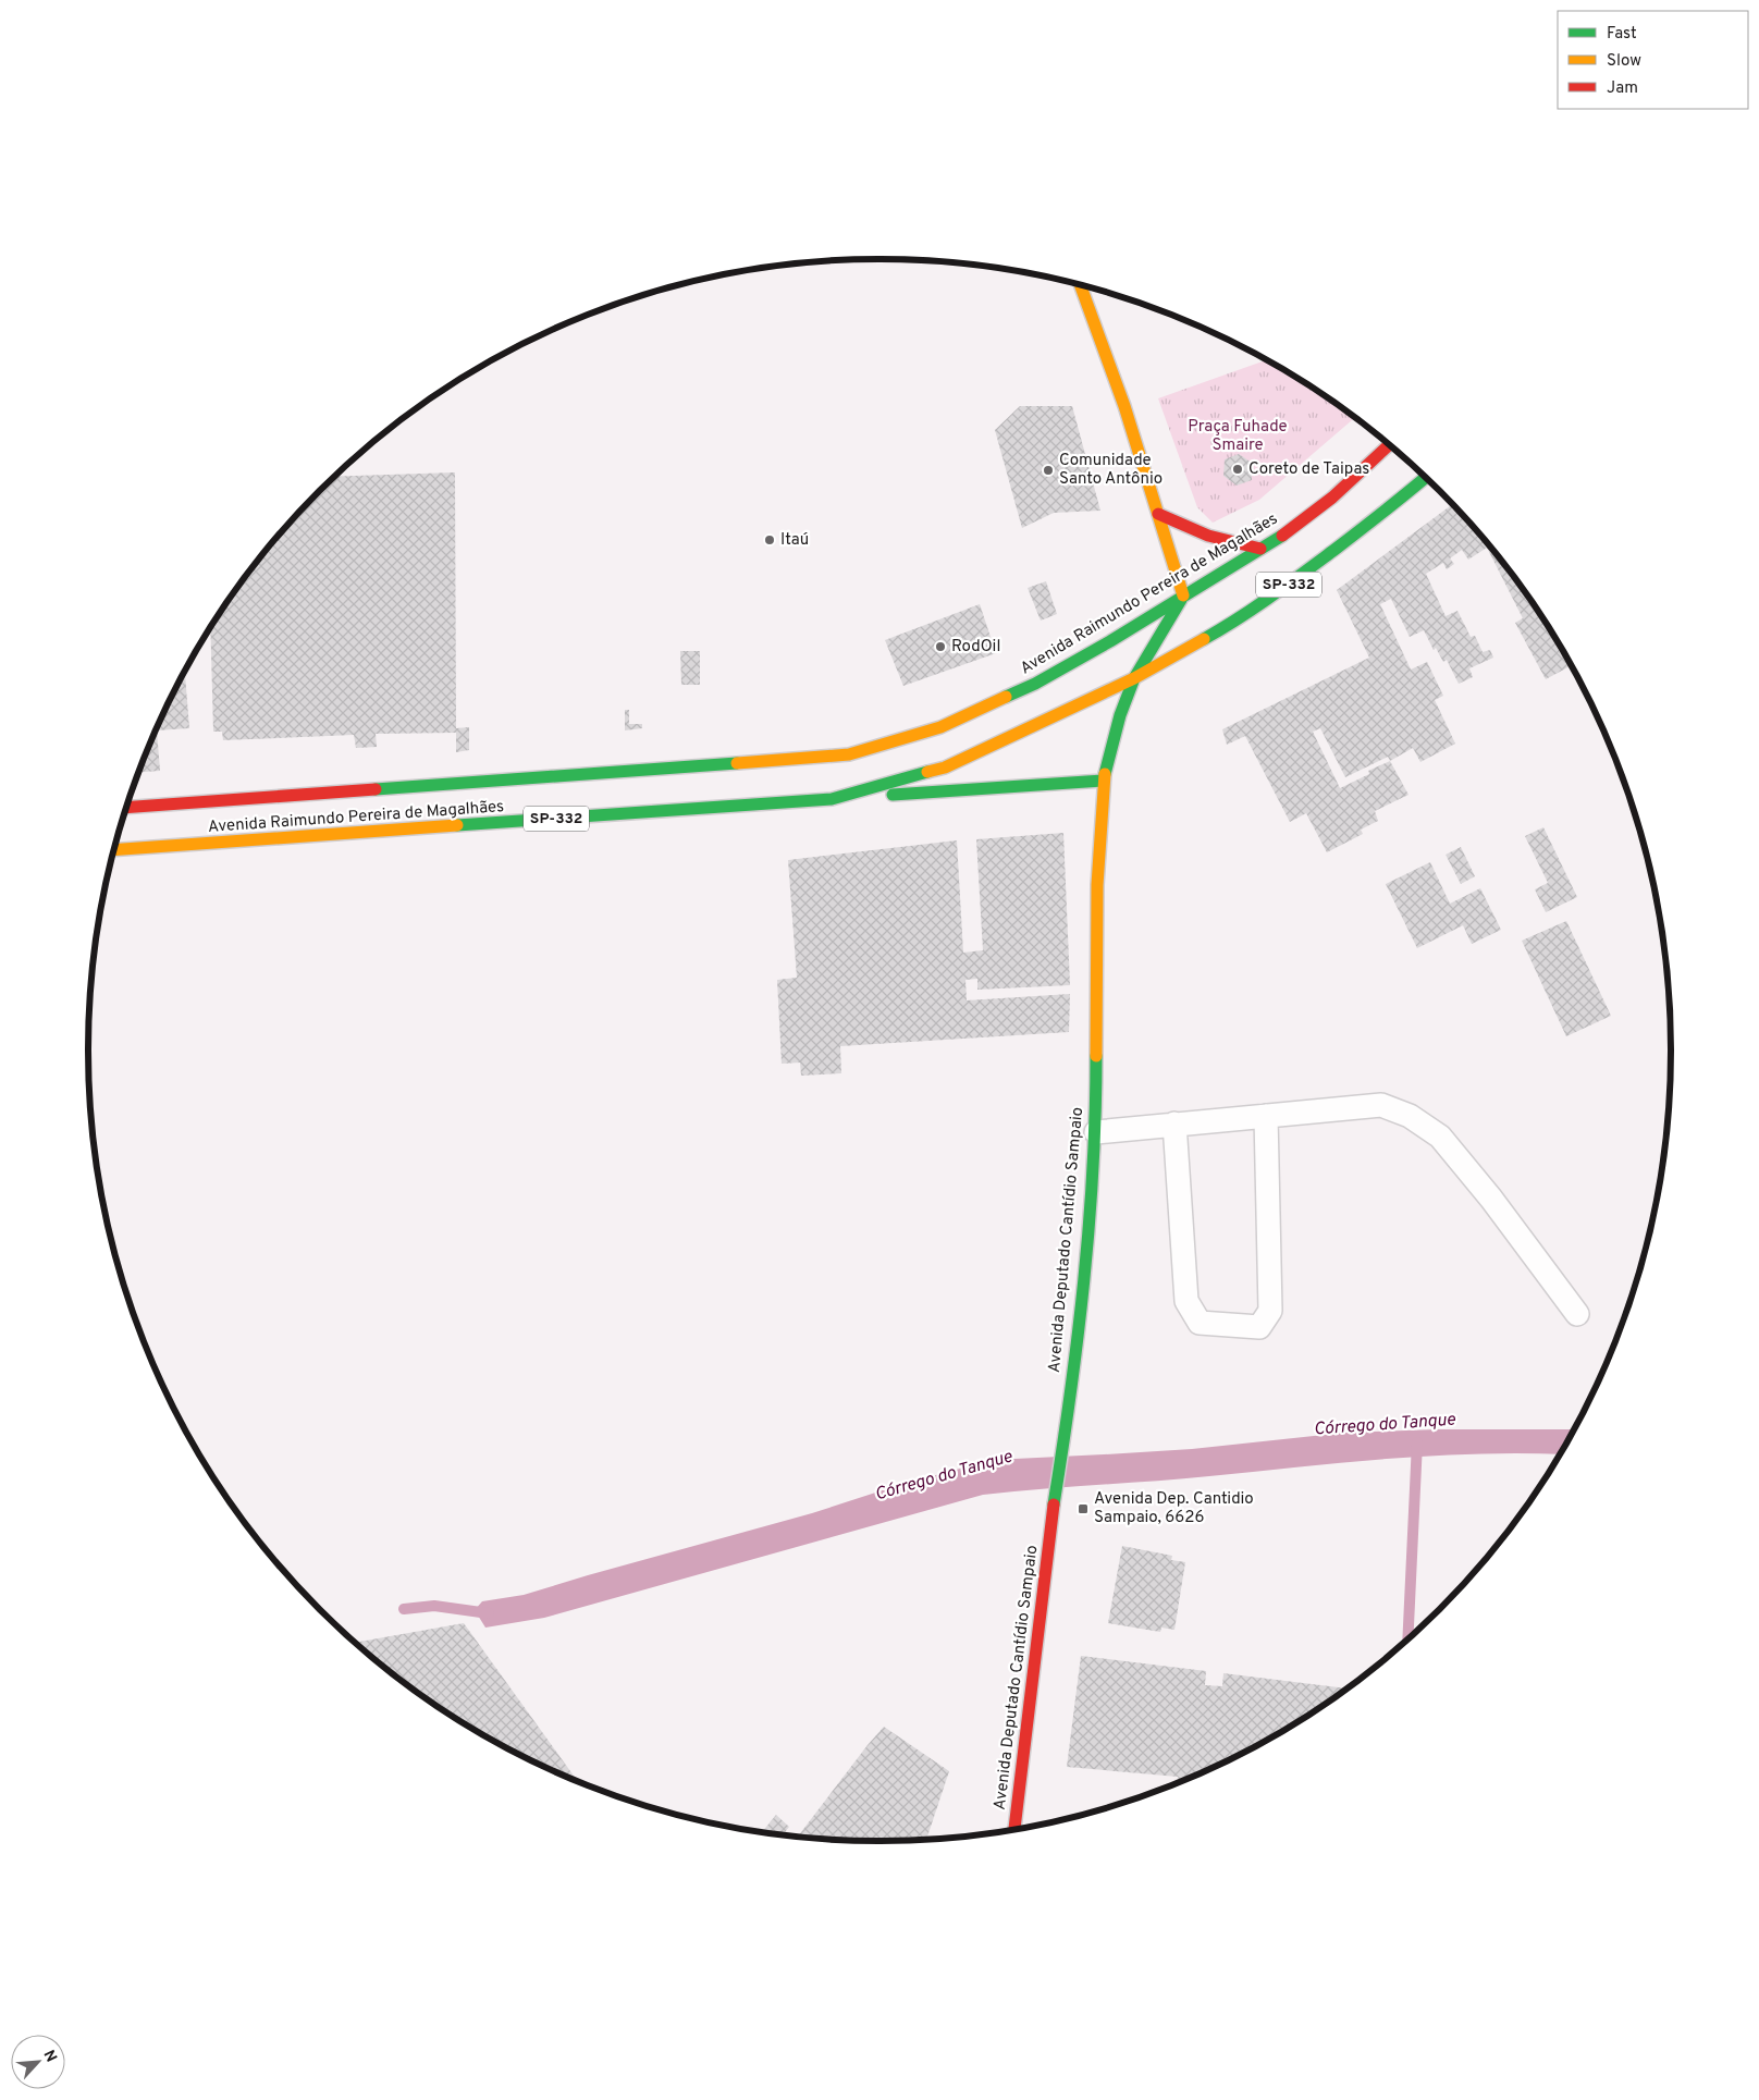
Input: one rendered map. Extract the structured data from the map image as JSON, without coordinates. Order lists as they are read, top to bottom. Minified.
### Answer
{"streets":{"main road":["SP-332","Avenida Raimundo Pereira de Magalhães","Avenida Deputado Cantídio Sampaio"]},"crossings":[["Avenida Raimundo Pereira de Magalhães","Avenida Deputado Cantídio Sampaio"]],"water":["Córrego do Tanque"],"parks":["Praça Fuhade Smaire"],"places":{"other":["Coreto de Taipas","Comunidade Santo Antônio","Itaú","RodOil"],"transit":["Avenida Dep. Cantidio Sampaio, 6626"]},"legend":["Fast","Slow","Jam"],"north":"top right"}
